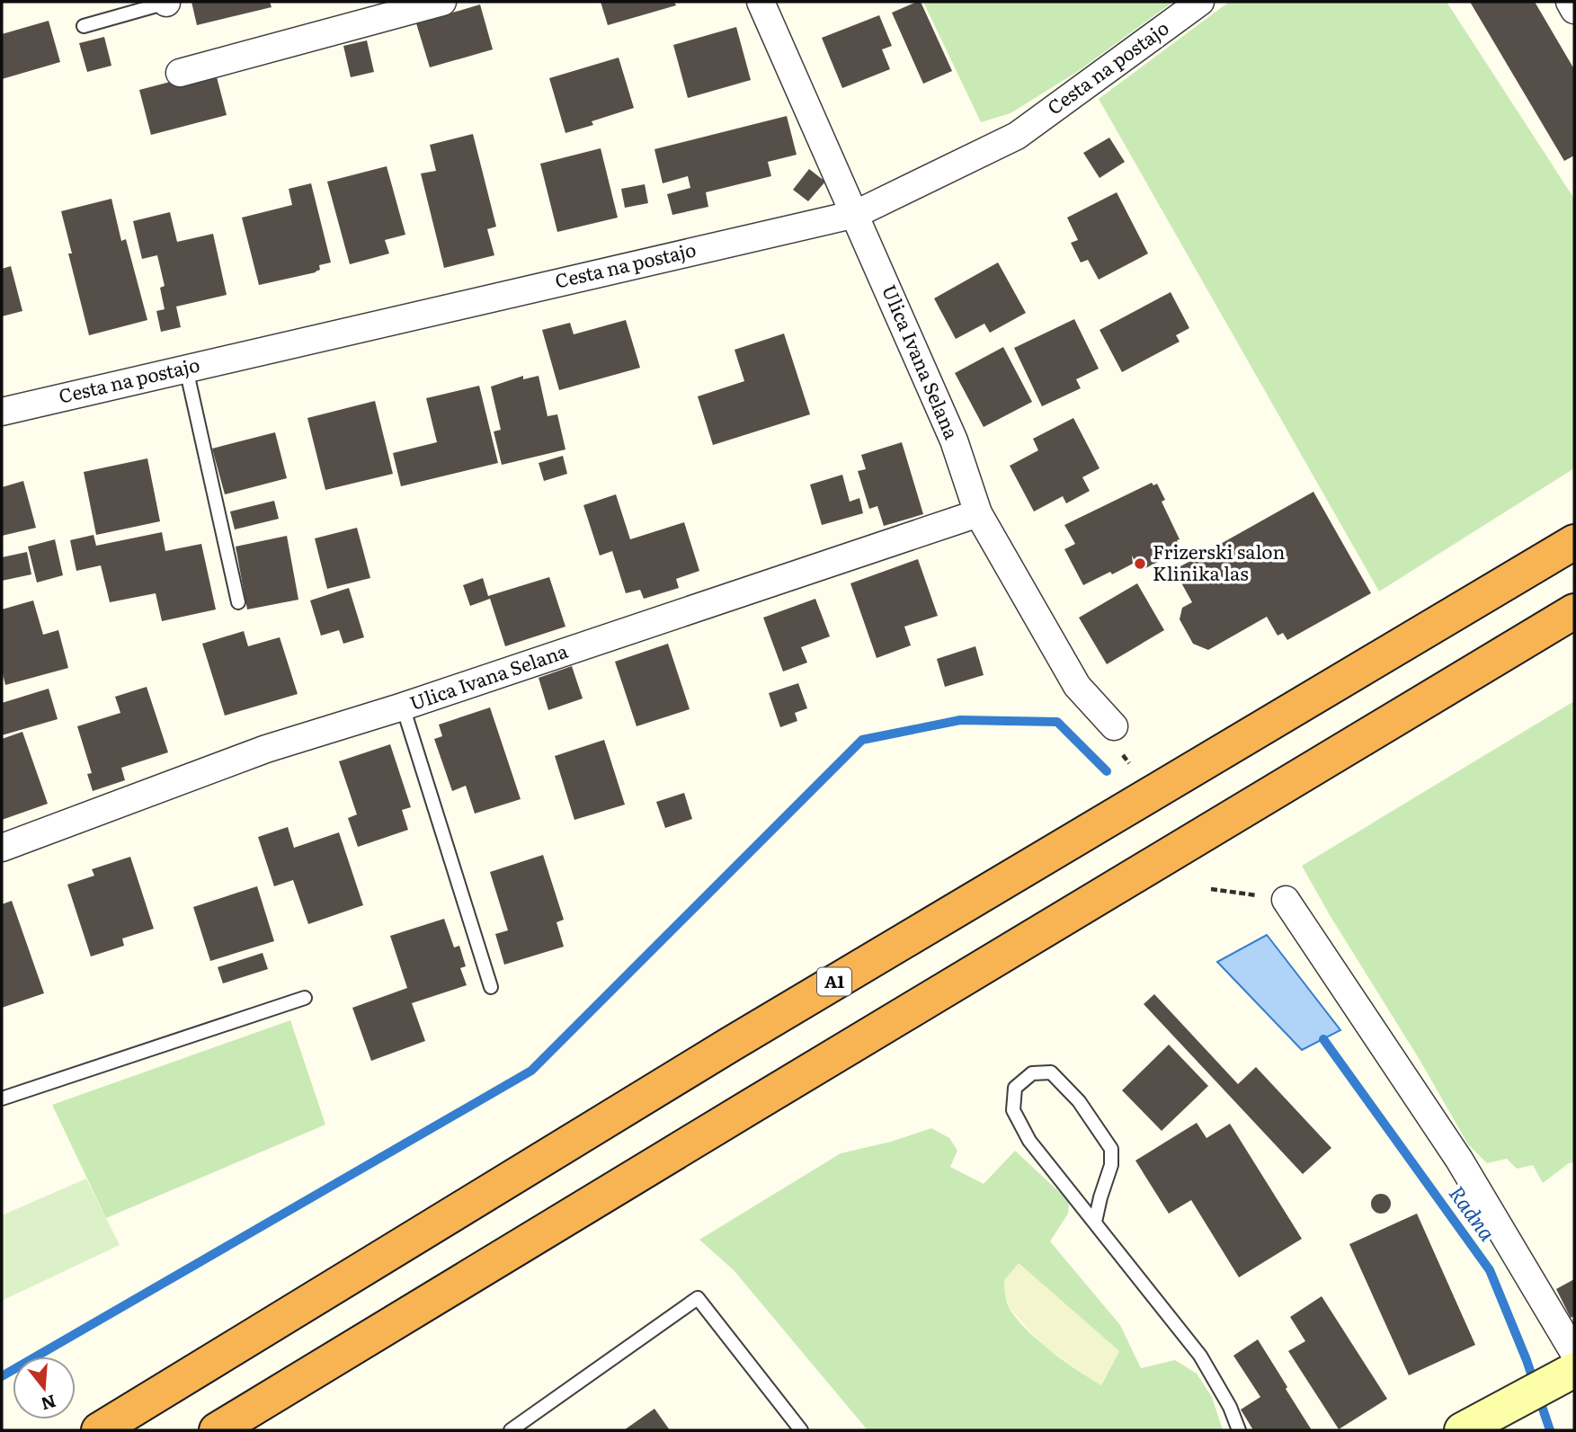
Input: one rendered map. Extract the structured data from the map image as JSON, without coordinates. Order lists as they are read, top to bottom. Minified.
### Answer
{"streets":{"highway":["A1"],"street":["Cesta na postajo","Ulica Ivana Selana"]},"crossings":[["Cesta na postajo","Ulica Ivana Selana"]],"water":["Radna"],"places":["Frizerski salon Klinika las"],"north":"bottom"}
